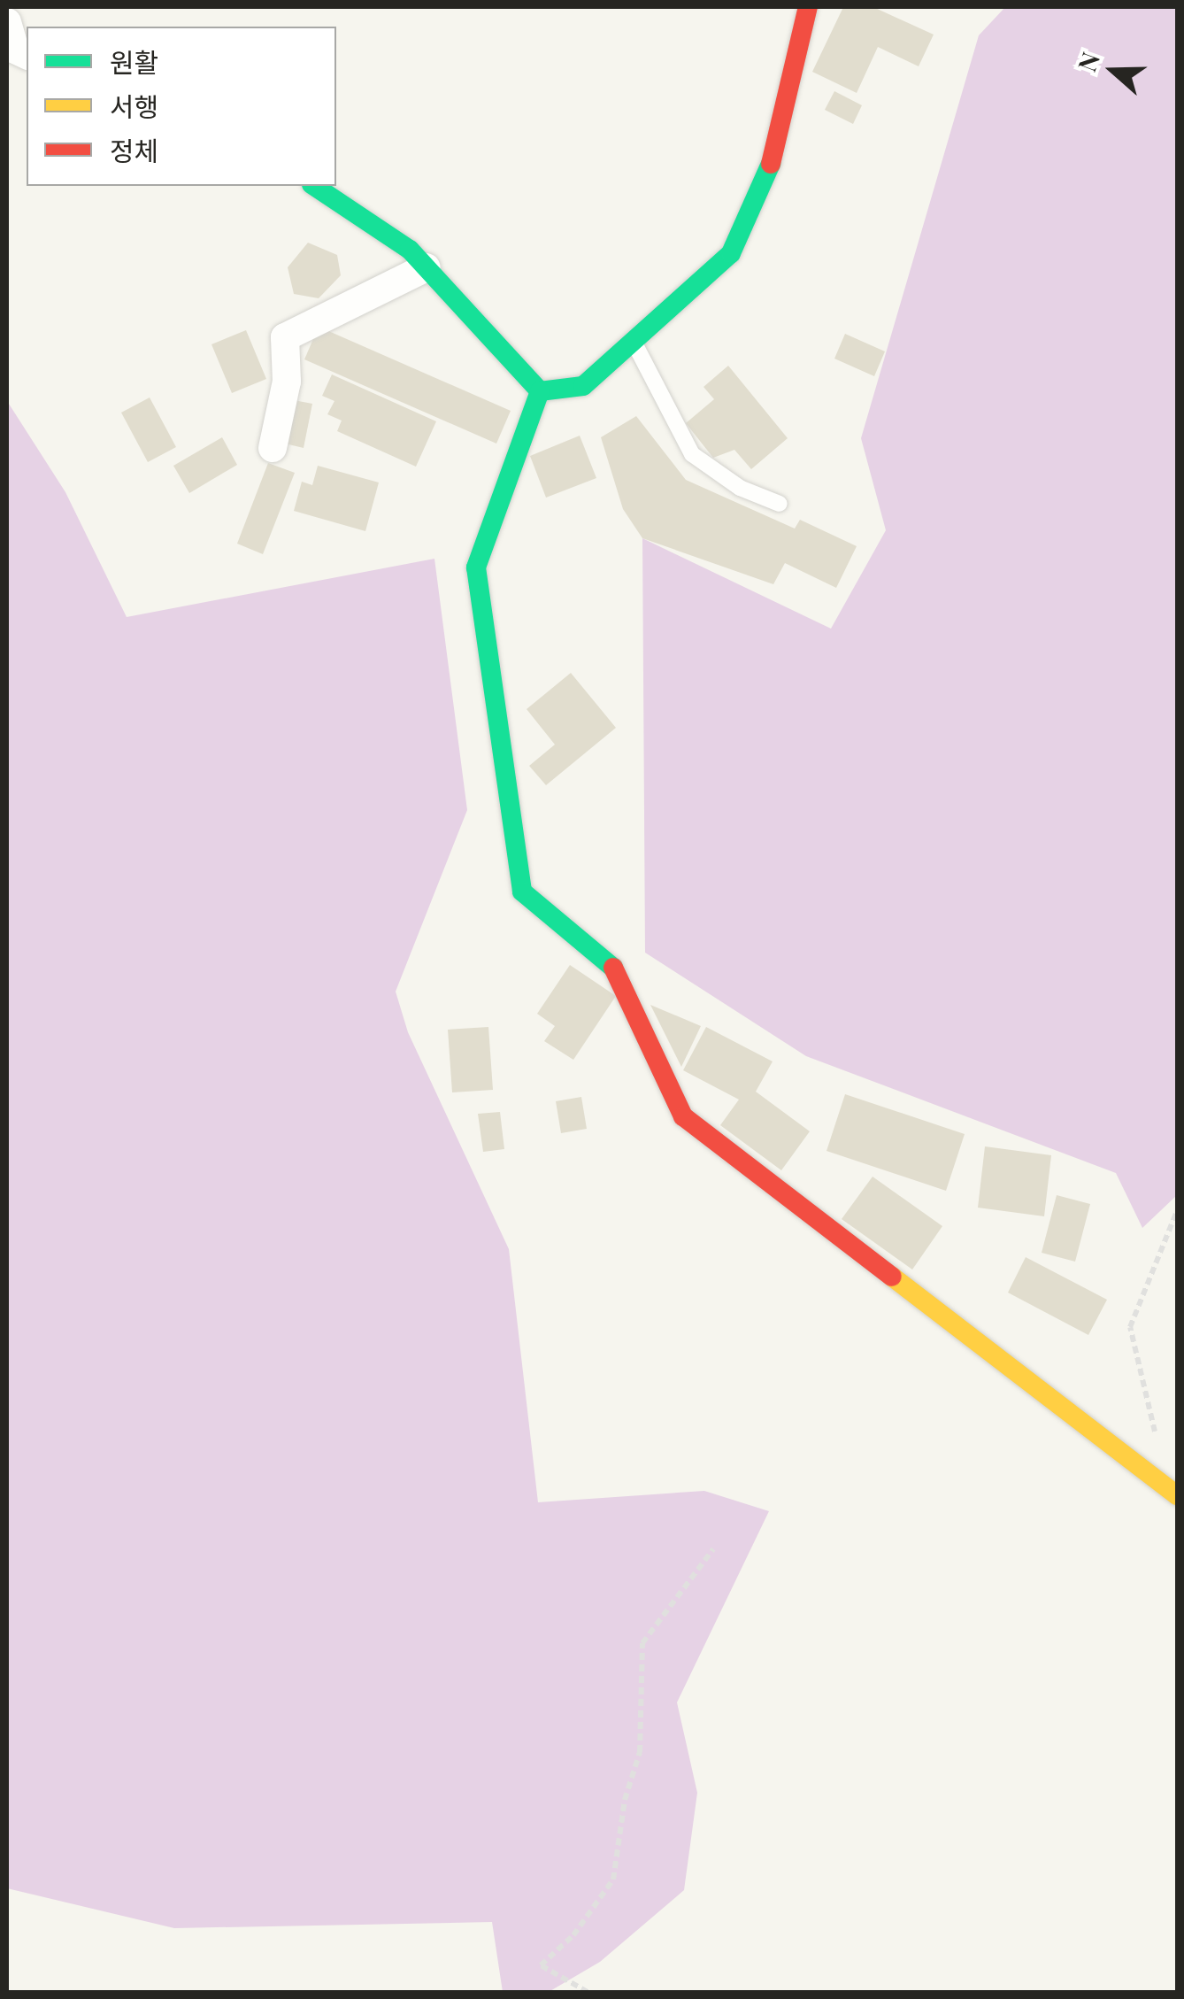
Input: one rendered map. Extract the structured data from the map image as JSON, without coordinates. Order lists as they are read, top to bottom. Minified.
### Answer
{"legend":["원활","서행","정체"],"north":"left"}
